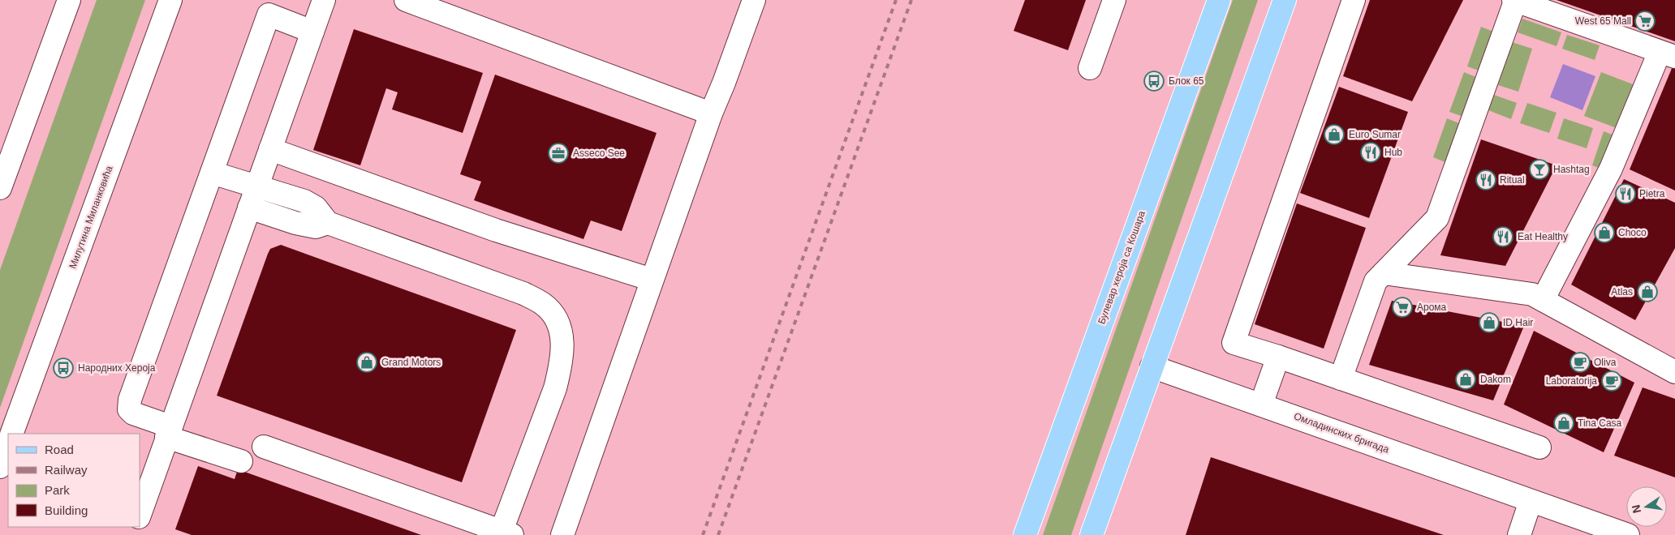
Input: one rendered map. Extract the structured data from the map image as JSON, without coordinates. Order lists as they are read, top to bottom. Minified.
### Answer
{"streets":{"main road":["Булевар хероја са Кошара"],"street":["Милутина Миланковића","Омладинских бригада"]},"places":{"supermarket":["West 65 Mall","Арома"],"bus stop":["Блок 65","Народних Хероја"],"shop":["Euro Sumar","Choco","Atlas","ID Hair","Grand Motors","Dakom","Tina Casa"],"restaurant":["Hub","Ritual","Pietra","Eat Healthy"],"office":["Asseco See"],"bar":["Hashtag"],"cafe":["Oliva","Laboratorija"]},"legend":["Road","Railway","Park","Building"],"north":"left"}
